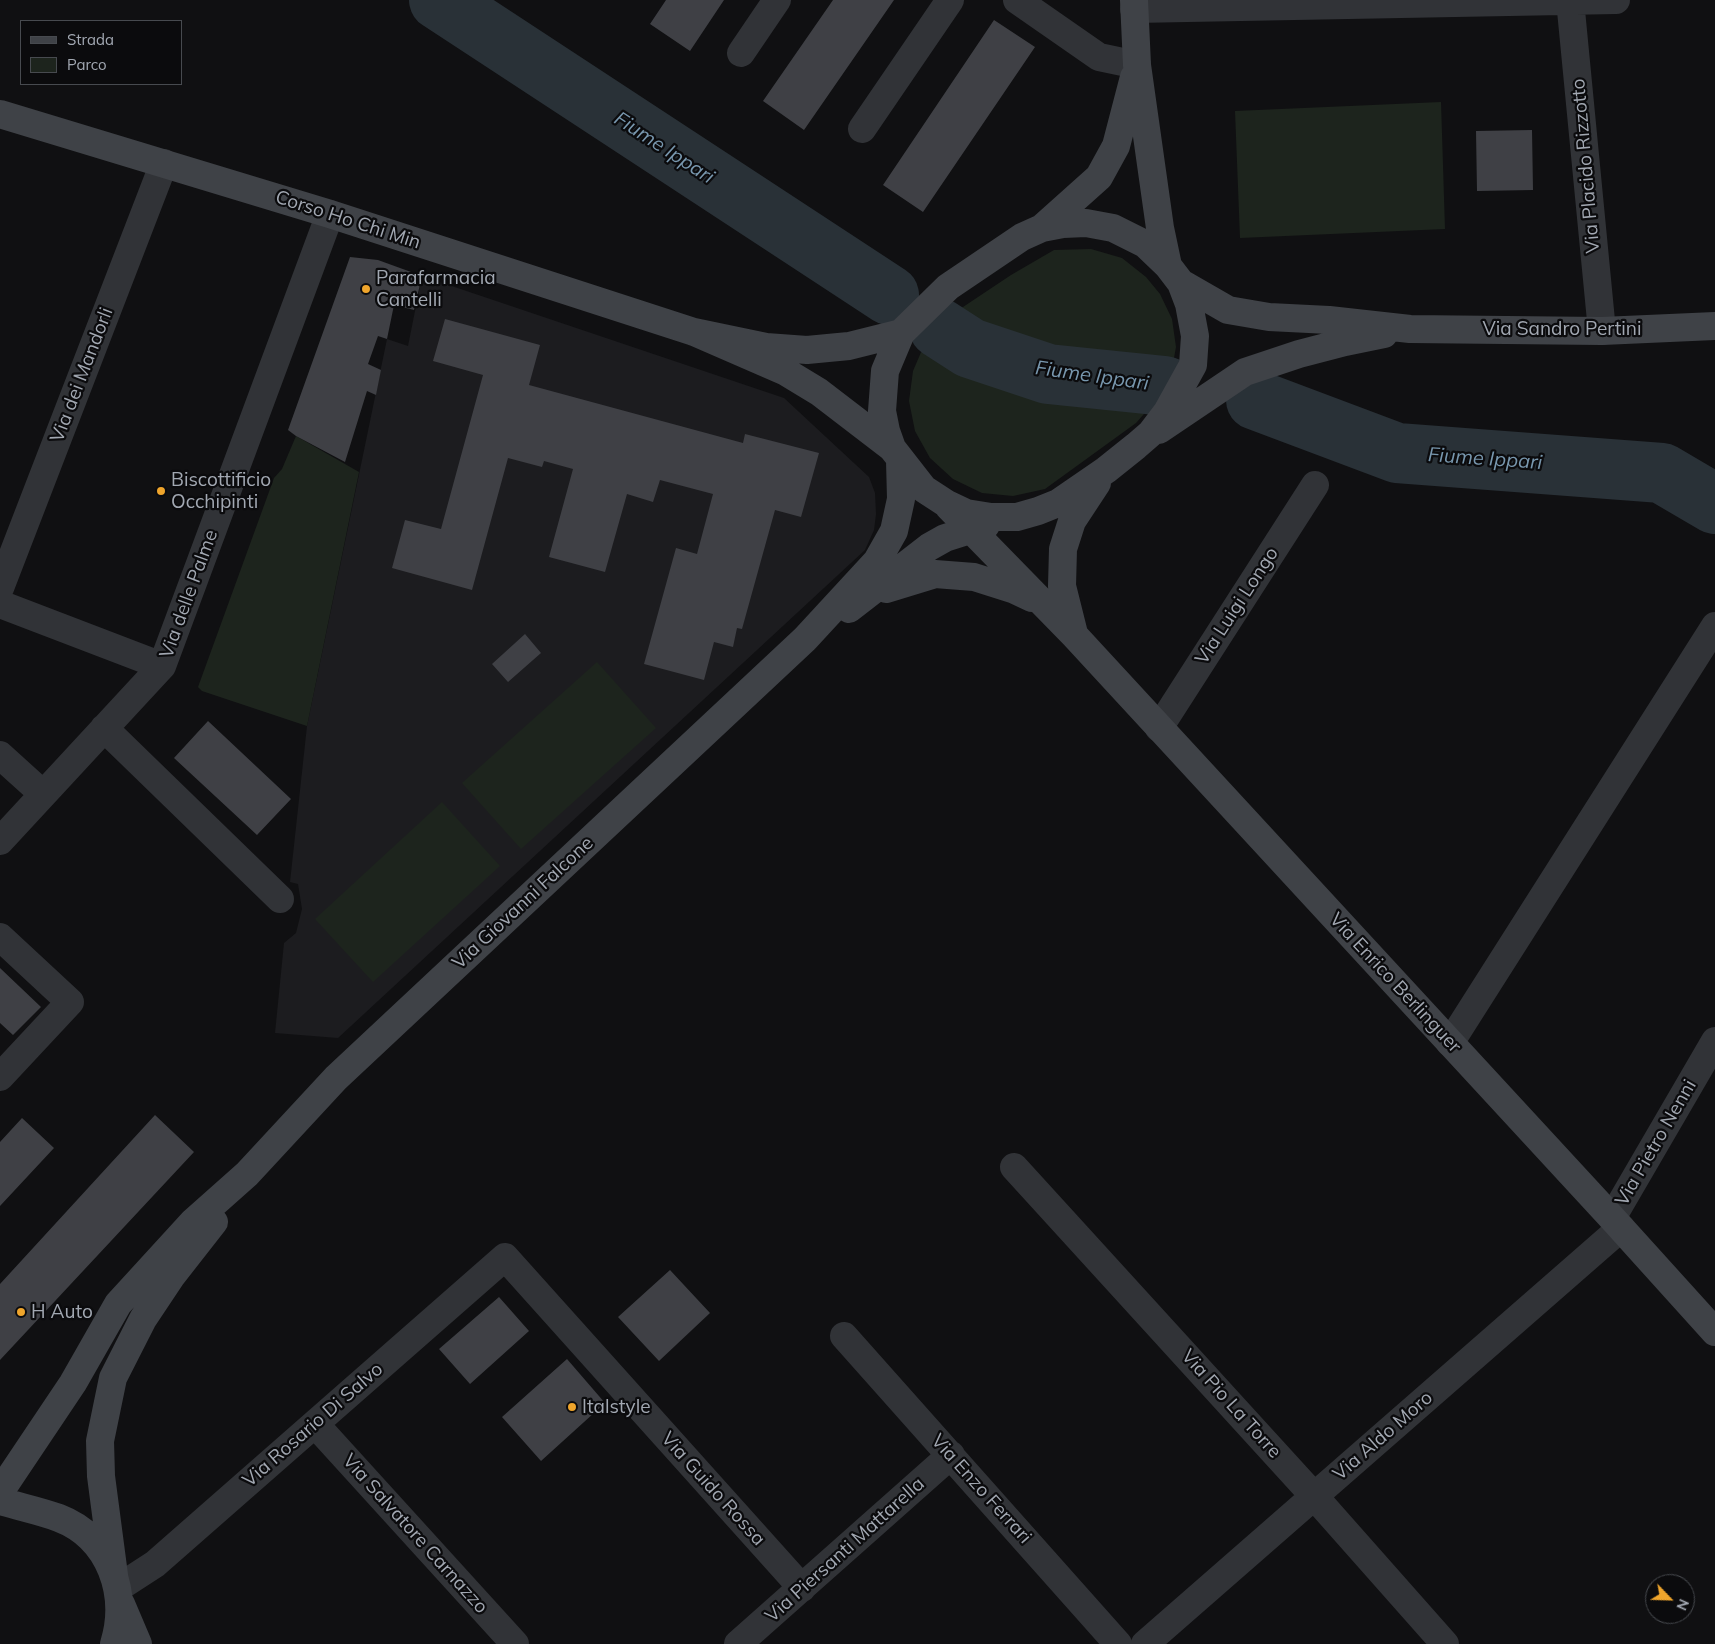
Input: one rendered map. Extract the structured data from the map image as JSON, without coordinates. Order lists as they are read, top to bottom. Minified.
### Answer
{"streets":{"main road":["Corso Ho Chi Min","Via Sandro Pertini","Via Giovanni Falcone","Via Enrico Berlinguer"],"street":["Via Placido Rizzotto","Via dei Mandorli","Via delle Palme","Via Luigi Longo","Via Pietro Nenni","Via Pio La Torre","Via Rosario Di Salvo","Via Aldo Moro","Via Guido Rossa","Via Enzo Ferrari","Via Salvatore Carnazzo","Via Piersanti Mattarella"]},"crossings":[["Via Placido Rizzotto","Via Sandro Pertini"],["Corso Ho Chi Min","Via dei Mandorli"],["Corso Ho Chi Min","Via delle Palme"],["Via Luigi Longo","Via Enrico Berlinguer"],["Via Enrico Berlinguer","Via Pietro Nenni"],["Via Enrico Berlinguer","Via Aldo Moro"],["Via Pietro Nenni","Via Aldo Moro"],["Via Pio La Torre","Via Aldo Moro"],["Via Rosario Di Salvo","Via Guido Rossa"],["Via Rosario Di Salvo","Via Salvatore Carnazzo"],["Via Guido Rossa","Via Piersanti Mattarella"],["Via Enzo Ferrari","Via Piersanti Mattarella"]],"water":["Fiume Ippari"],"places":["Parafarmacia Cantelli","Biscottificio Occhipinti","H Auto","Italstyle"],"legend":["Strada","Parco"],"north":"bottom right"}
